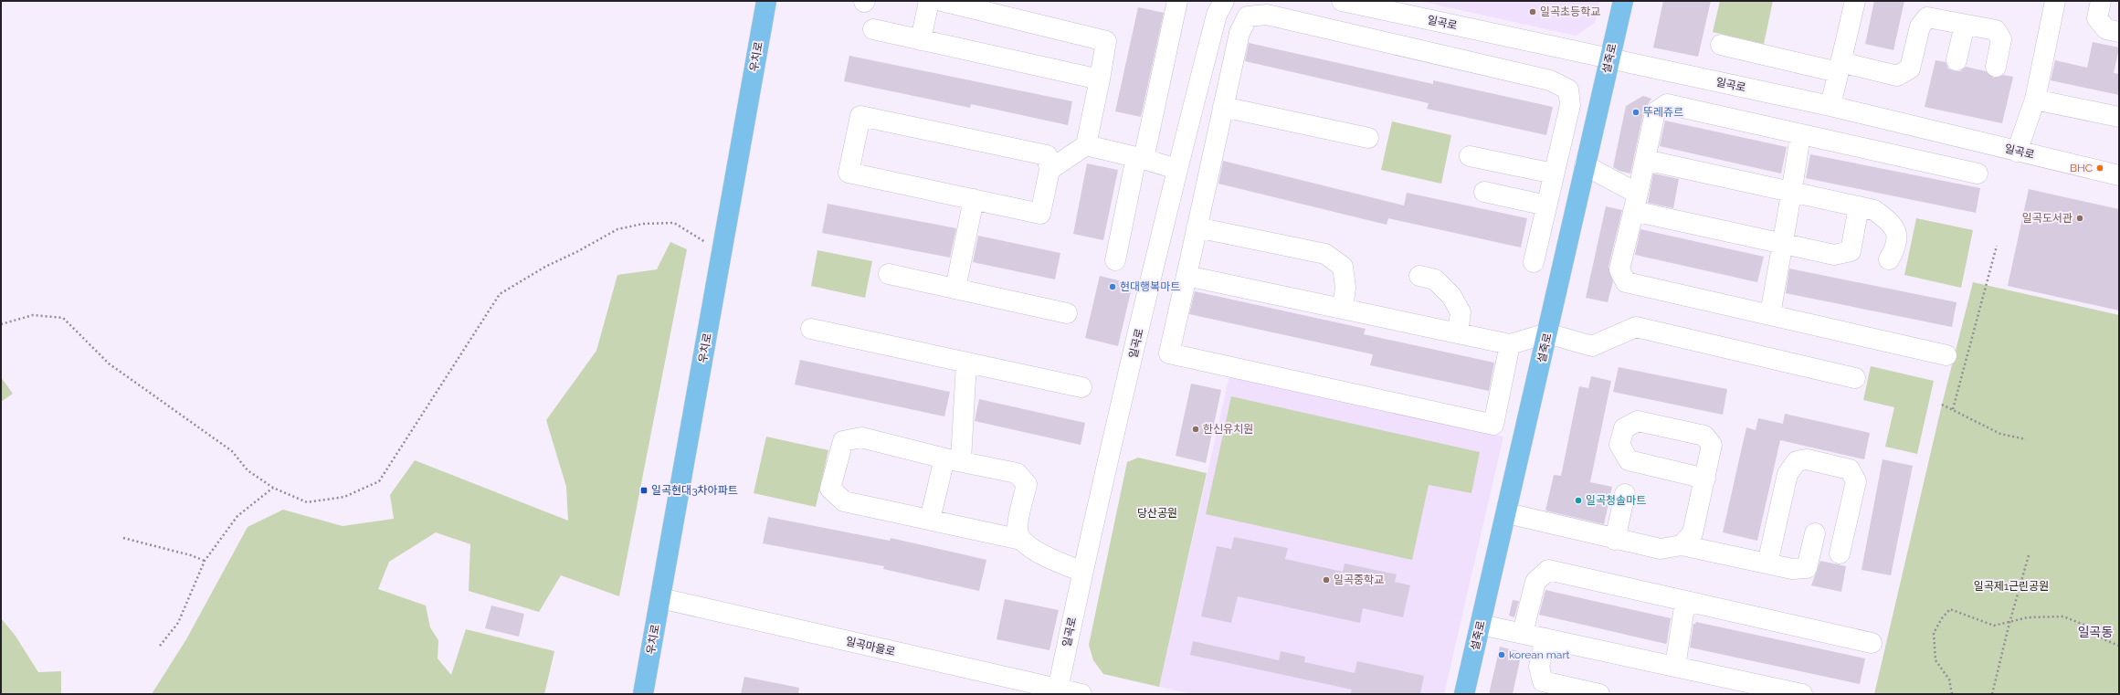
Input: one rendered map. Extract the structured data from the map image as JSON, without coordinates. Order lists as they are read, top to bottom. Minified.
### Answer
{"streets":{"main road":["우치로","설죽로"],"street":["일곡로","일곡마을로"]},"crossings":[["일곡로","설죽로"],["일곡로","일곡마을로"],["우치로","일곡마을로"]],"districts":["일곡동"],"parks":["당산공원","일곡제1근린공원"],"places":{"other":["일곡초등학교","뚜레쥬르","BHC","일곡도서관","현대행복마트","한신유치원","일곡청솔마트","일곡중학교","korean mart"],"transit":["일곡현대3차아파트"]}}
